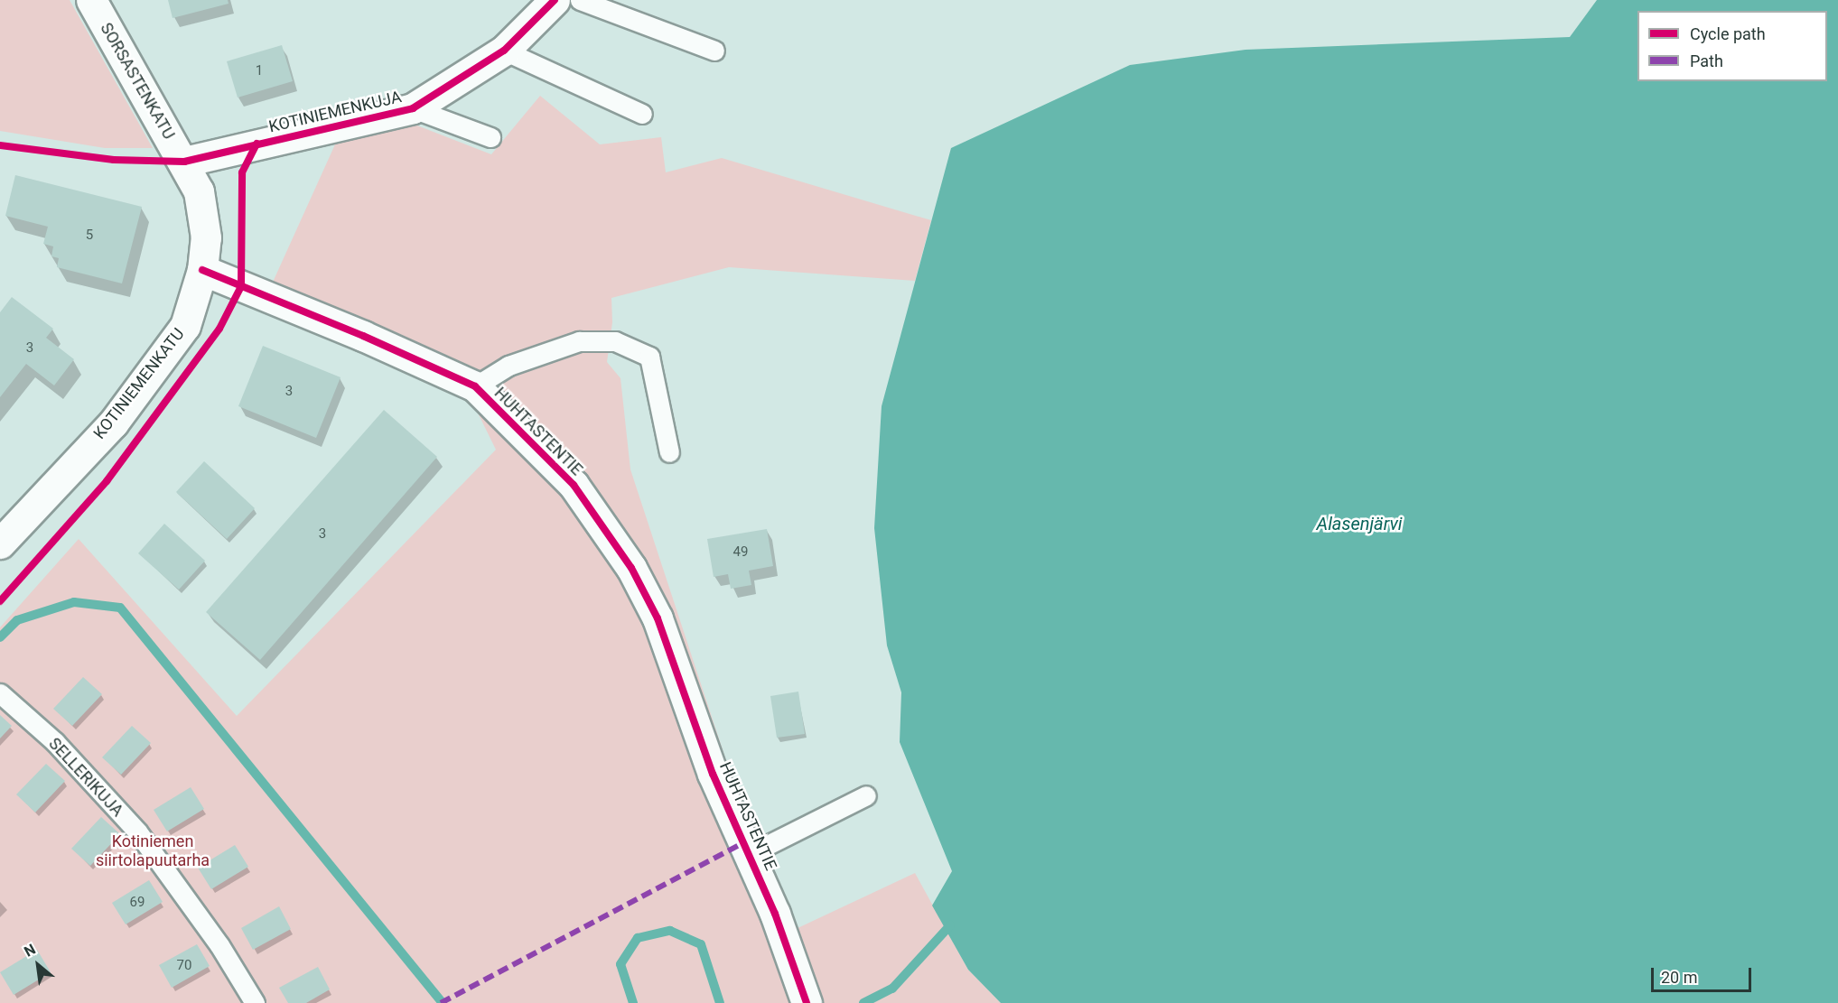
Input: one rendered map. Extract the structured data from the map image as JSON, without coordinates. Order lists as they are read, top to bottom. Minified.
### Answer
{"streets":{"street":["SORSASTENKATU","KOTINIEMENKUJA","KOTINIEMENKATU","HUHTASTENTIE"],"lane":["SELLERIKUJA"]},"crossings":[["SORSASTENKATU","KOTINIEMENKUJA"],["SORSASTENKATU","KOTINIEMENKATU"],["KOTINIEMENKUJA","KOTINIEMENKATU"],["KOTINIEMENKATU","HUHTASTENTIE"]],"water":["Alasenjärvi"],"parks":["Kotiniemen siirtolapuutarha"],"house_numbers":["1","5","3","3","3","49","69","70"],"legend":["Cycle path","Path"],"scale_bar":"20 m","north":"top left"}
